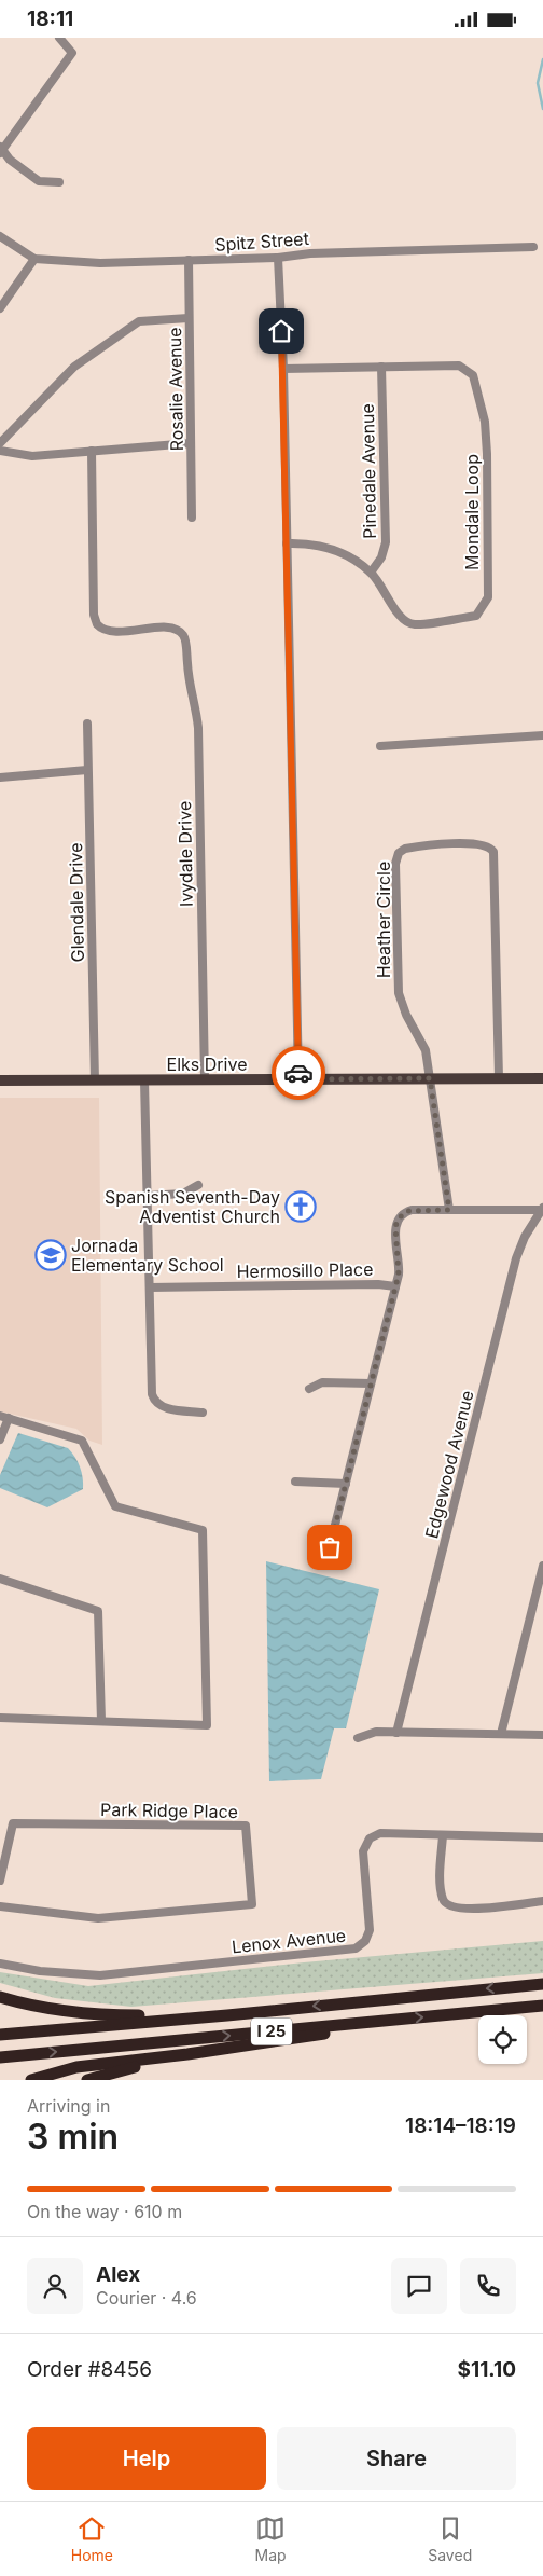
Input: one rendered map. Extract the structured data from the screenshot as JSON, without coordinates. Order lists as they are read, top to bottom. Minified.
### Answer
{"streets":{"highway":["I 25"],"main road":["Elks Drive"],"street":["Spitz Street","Rosalie Avenue","Pinedale Avenue","Mondale Loop","Ivydale Drive","Glendale Drive","Heather Circle","Hermosillo Place","Edgewood Avenue","Park Ridge Place","Lenox Avenue"]},"crossings":[["Spitz Street","Rosalie Avenue"],["Pinedale Avenue","Mondale Loop"],["Ivydale Drive","Elks Drive"],["Glendale Drive","Elks Drive"],["Heather Circle","Elks Drive"]],"places":{"church":["Spanish Seventh-Day Adventist Church"],"school or university":["Jornada Elementary School"]},"page":{"status":"18:11","heading":["3 min","Arriving in","18:14–18:19"],"panel":["Alex","Courier · 4.6","Order #8456","$11.10"],"bar":"On the way · 610 m","buttons":["Help","Share"],"tabs":["Home","Map","Saved"]}}
